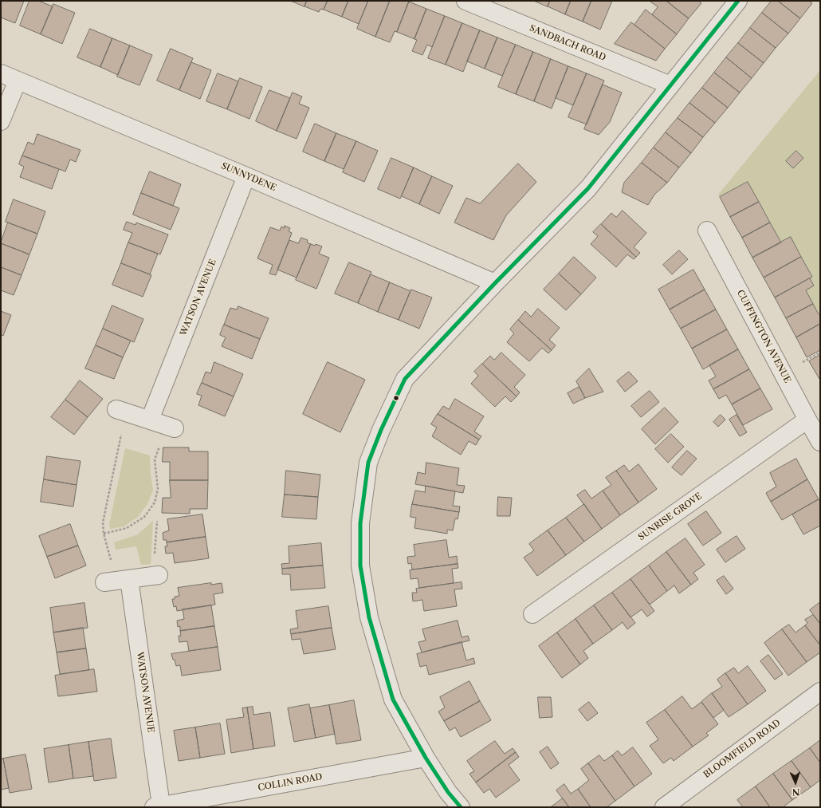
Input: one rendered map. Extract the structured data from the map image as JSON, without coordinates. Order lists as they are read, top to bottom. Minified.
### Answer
{"streets":{"street":["SANDBACH ROAD","SUNNYDENE","WATSON AVENUE","CUFFINGTON AVENUE","SUNRISE GROVE","BLOOMFIELD ROAD","COLLIN ROAD"]},"crossings":[["SUNNYDENE","WATSON AVENUE"],["WATSON AVENUE","COLLIN ROAD"],["CUFFINGTON AVENUE","SUNRISE GROVE"]],"north":"bottom"}
